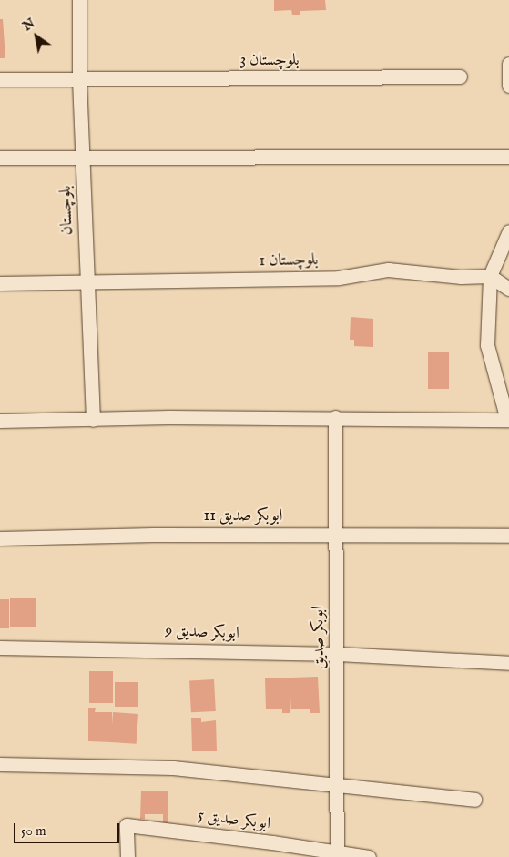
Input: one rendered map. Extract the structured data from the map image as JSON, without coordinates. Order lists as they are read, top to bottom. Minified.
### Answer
{"streets":{"street":["بلوچستان 3","بلوچستان","بلوچستان 1","ابوبکر صدیق 11","ابوبکر صدیق 9","ابوبکر صدیق","ابوبکر صدیق 5"]},"crossings":[["بلوچستان 3","بلوچستان"],["بلوچستان","بلوچستان 1"],["ابوبکر صدیق 11","ابوبکر صدیق"],["ابوبکر صدیق 9","ابوبکر صدیق"],["ابوبکر صدیق","ابوبکر صدیق 5"]],"scale_bar":"50 m","north":"top left"}
